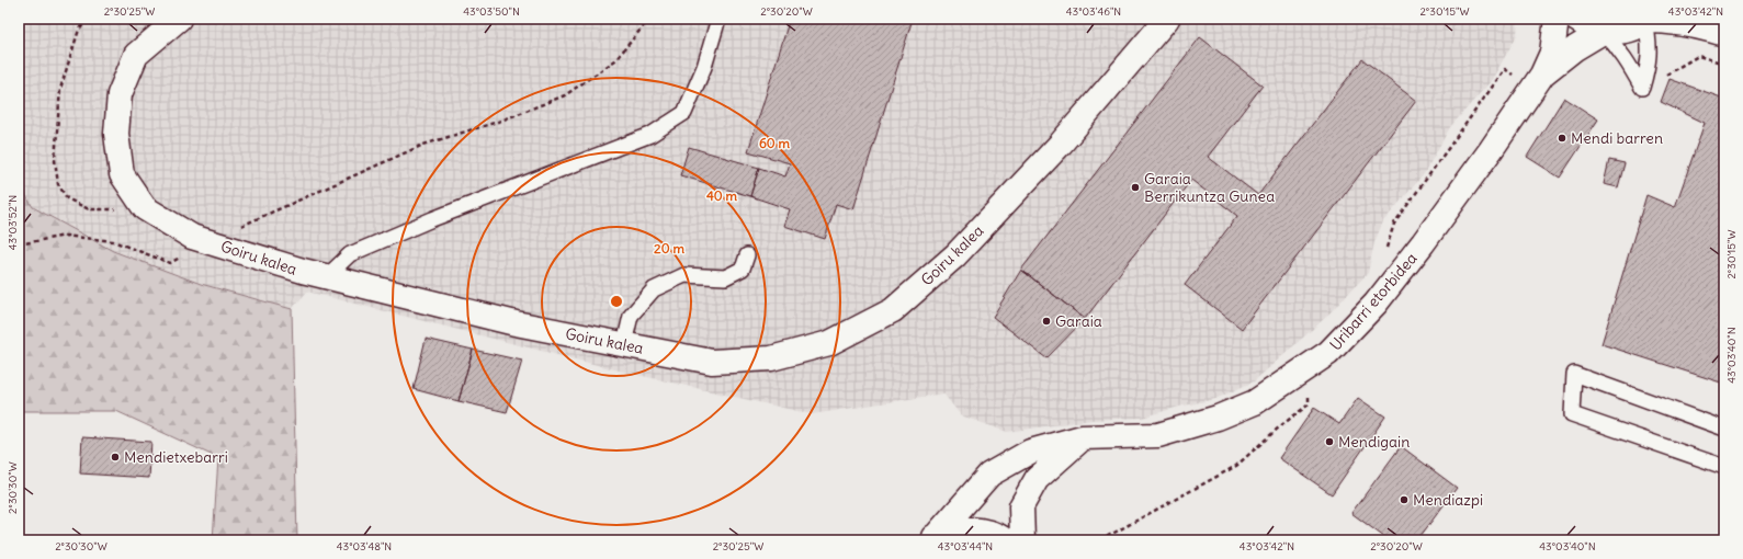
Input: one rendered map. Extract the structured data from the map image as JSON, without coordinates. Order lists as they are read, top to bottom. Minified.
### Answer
{"streets":{"street":["Goiru kalea","Uribarri etorbidea"]},"places":["Mendi barren","Garaia Berrikuntza Gunea","Garaia","Mendigain","Mendietxebarri","Mendiazpi"],"coordinates":["2°30'25\"W","43°03'50\"N","2°30'20\"W","43°03'46\"N","2°30'15\"W","43°03'42\"N","43°03'52\"N","43°03'40\"N","2°30'30\"W","43°03'48\"N","43°03'44\"N"],"rings":["60 m","40 m","20 m"]}
